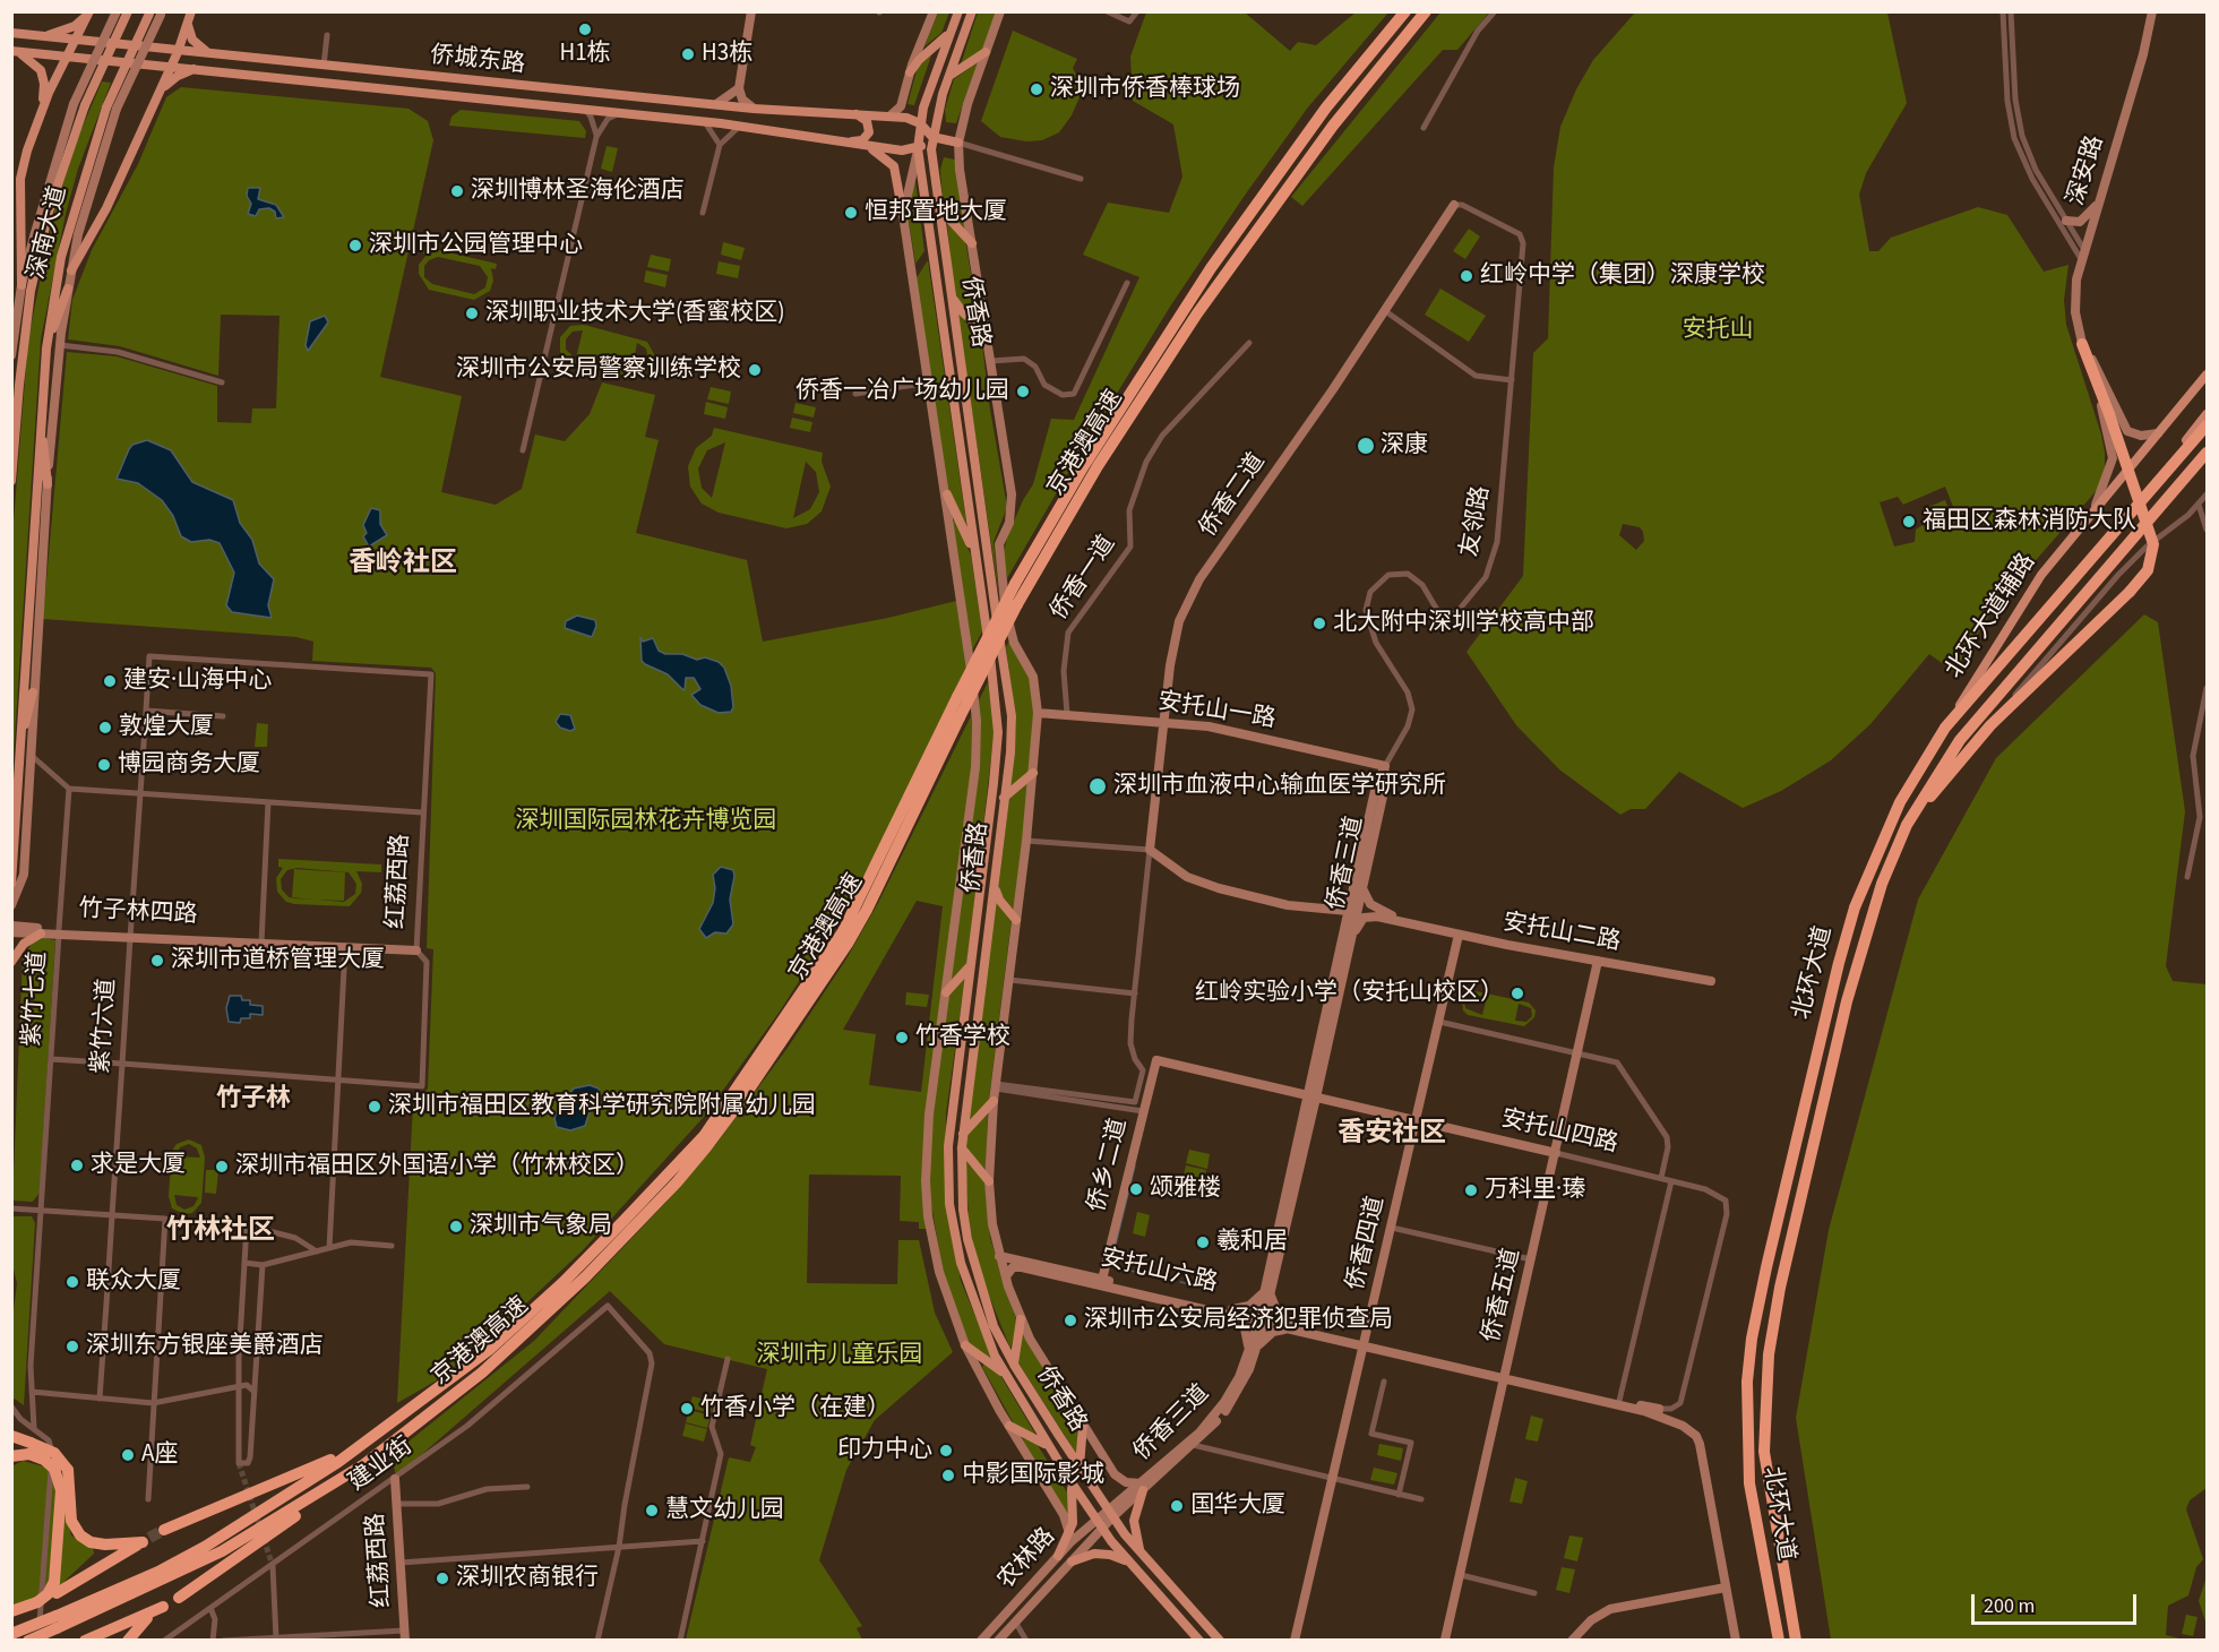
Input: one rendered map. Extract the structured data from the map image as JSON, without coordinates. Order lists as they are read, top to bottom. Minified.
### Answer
{"streets":{"highway":["京港澳高速","北环大道"],"main road":["侨城东路","深南大道","侨香路","北环大道辅路"],"street":["深安路","侨香二道","友邻路","侨香一道","安托山一路","侨香三道","红荔西路","竹子林四路","安托山二路","紫竹七道","紫竹六道","安托山四路","侨乡二道","侨香四道","安托山六路","侨香五道","建业街","农林路"]},"crossings":[["侨城东路","侨香路"],["深安路","北环大道辅路"],["侨香路","侨香三道"],["侨香路","农林路"],["侨香二道","友邻路"],["侨香二道","安托山一路"],["友邻路","安托山一路"],["友邻路","侨香三道"],["侨香一道","安托山一路"],["北环大道辅路","北环大道"],["安托山一路","侨香三道"],["侨香三道","安托山四路"],["侨香三道","安托山六路"],["侨香三道","农林路"],["红荔西路","竹子林四路"],["红荔西路","紫竹六道"],["红荔西路","建业街"],["竹子林四路","紫竹七道"],["竹子林四路","紫竹六道"],["安托山二路","侨香四道"],["安托山二路","侨香五道"],["安托山四路","侨乡二道"],["安托山四路","侨香四道"],["安托山四路","安托山六路"],["安托山四路","侨香五道"],["侨乡二道","安托山六路"],["侨香四道","安托山六路"],["安托山六路","侨香五道"]],"districts":["香岭社区","竹子林","香安社区","竹林社区"],"parks":["安托山","深圳国际园林花卉博览园","深圳市儿童乐园"],"places":["H1栋","H3栋","深圳市侨香棒球场","深圳博林圣海伦酒店","恒邦置地大厦","深圳市公园管理中心","红岭中学（集团）深康学校","深圳职业技术大学(香蜜校区)","深圳市公安局警察训练学校","侨香一冶广场幼儿园","深康","福田区森林消防大队","北大附中深圳学校高中部","建安·山海中心","敦煌大厦","博园商务大厦","深圳市血液中心输血医学研究所","深圳市道桥管理大厦","红岭实验小学（安托山校区）","竹香学校","深圳市福田区教育科学研究院附属幼儿园","求是大厦","深圳市福田区外国语小学（竹林校区）","颂雅楼","万科里·瑧","深圳市气象局","羲和居","联众大厦","深圳市公安局经济犯罪侦查局","深圳东方银座美爵酒店","竹香小学（在建）","印力中心","A座","中影国际影城","国华大厦","慧文幼儿园","深圳农商银行"],"scale_bar":"200 m"}
